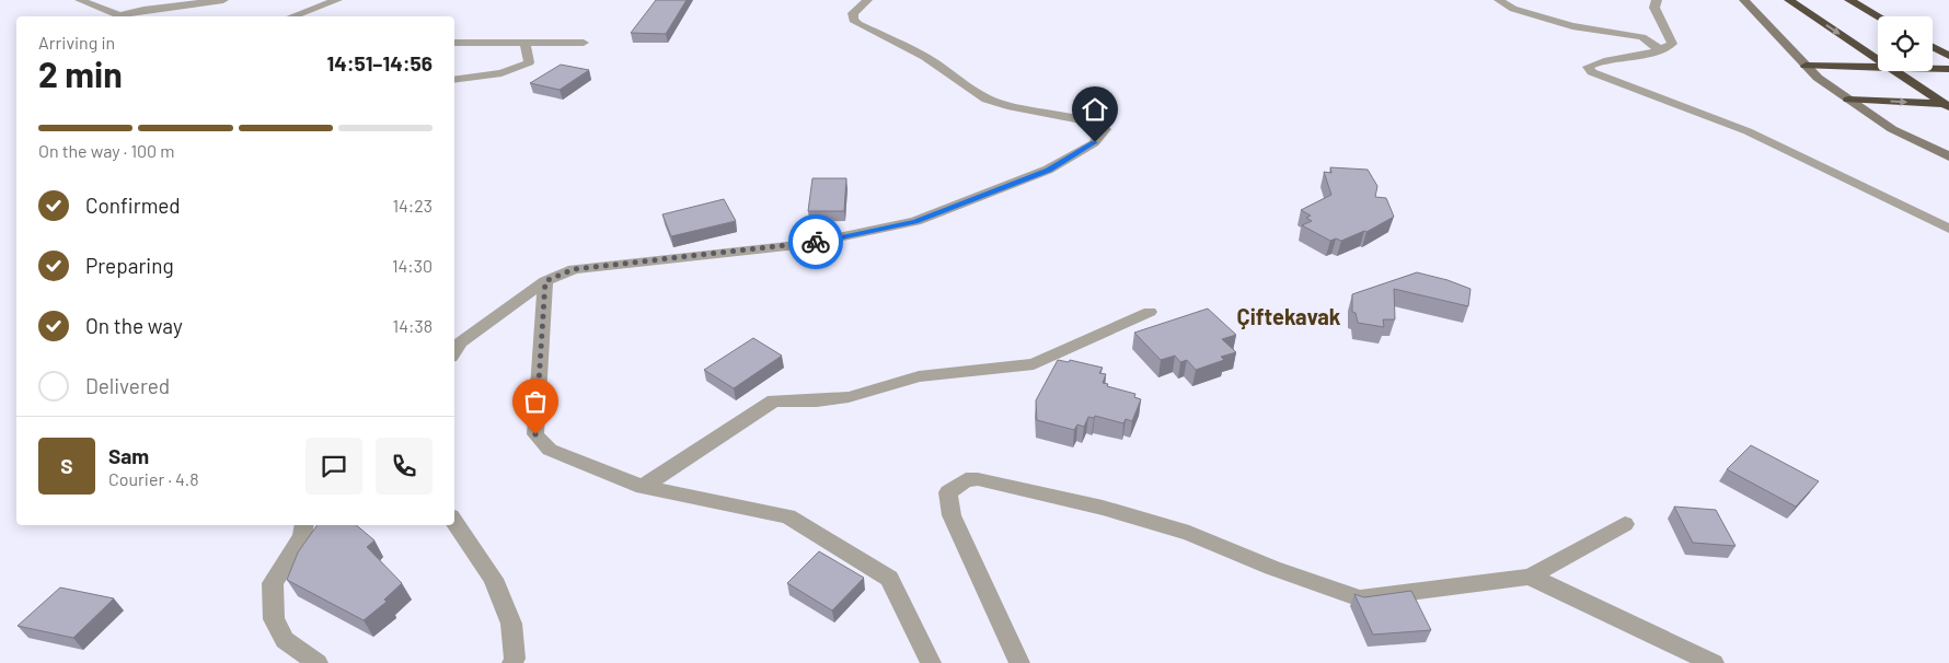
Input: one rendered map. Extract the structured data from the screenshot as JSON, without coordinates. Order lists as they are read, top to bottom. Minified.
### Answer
{"districts":["Çiftekavak"],"page":{"heading":["2 min","Arriving in","14:51–14:56"],"panel":["Sam","Courier · 4.8"],"bar":"On the way · 100 m","list":[["Confirmed","14:23"],["Preparing","14:30"],["On the way","14:38"],"Delivered"],"round":"S"}}
